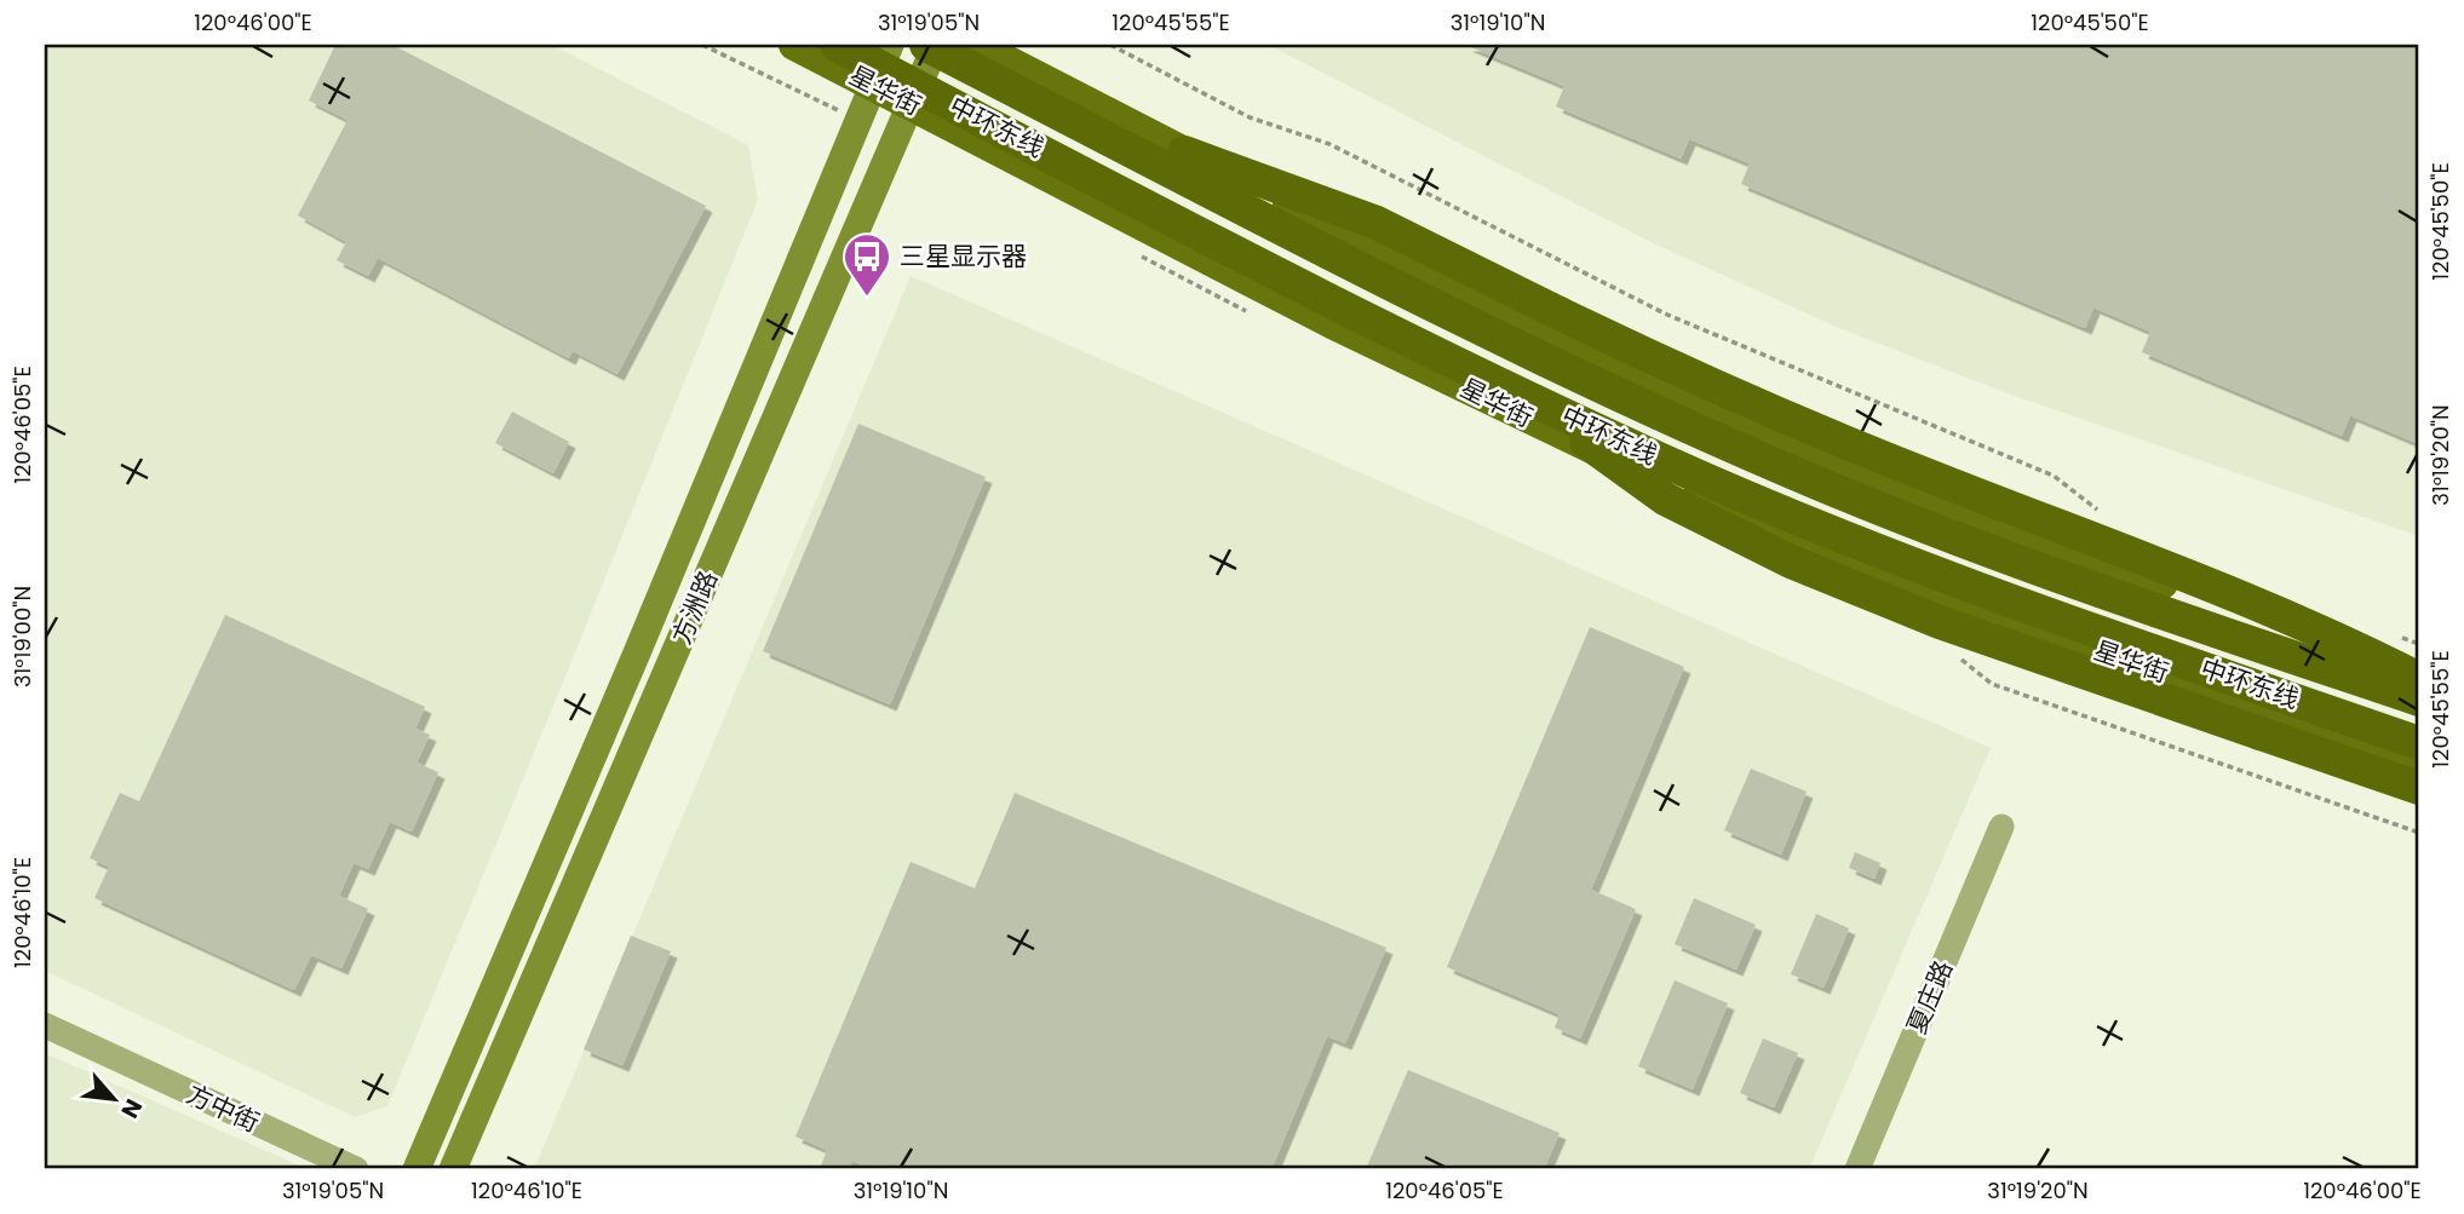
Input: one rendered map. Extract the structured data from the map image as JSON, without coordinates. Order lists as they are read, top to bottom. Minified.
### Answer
{"streets":{"highway":["中环东线"],"main road":["星华街","方洲路"],"street":["夏庄路","方中街"]},"crossings":[["星华街","方洲路"]],"places":{"bus stop":["三星显示器"]},"north":"bottom right","coordinates":["120°46'00\"E","31°19'05\"N","120°45'55\"E","31°19'10\"N","120°45'50\"E","120°46'05\"E","31°19'20\"N","31°19'00\"N","120°46'10\"E"]}
